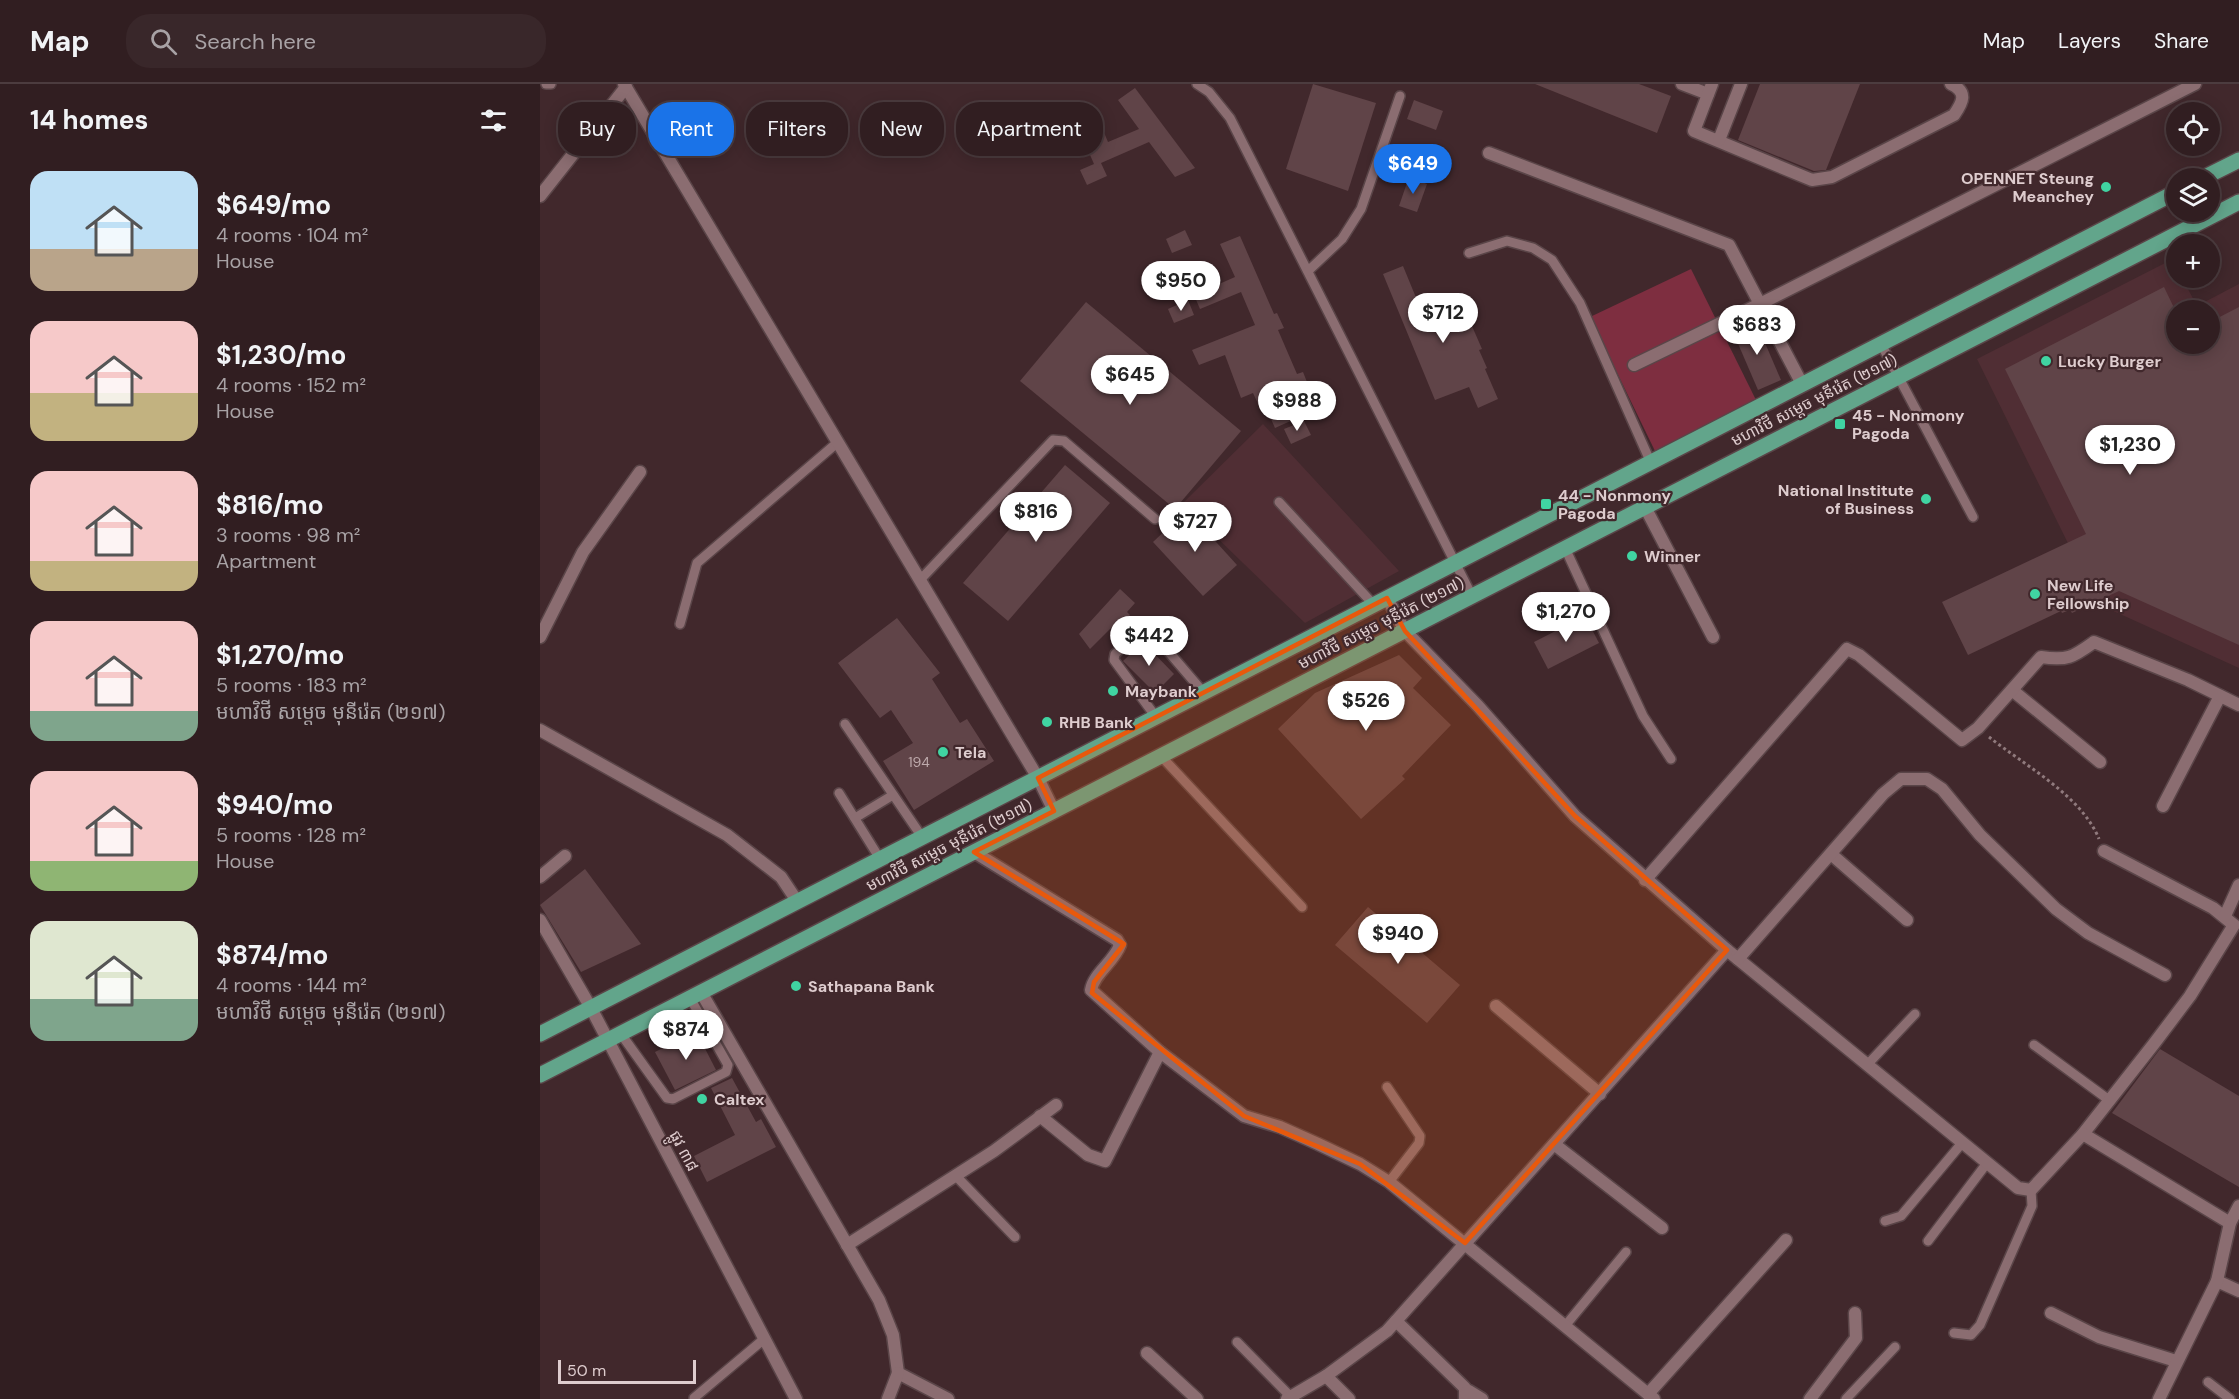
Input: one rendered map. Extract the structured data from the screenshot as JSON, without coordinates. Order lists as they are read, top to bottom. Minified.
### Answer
{"streets":{"main road":["មហាវិថី សម្តេច មុនីរ៉េត (២១៧)"],"street":["ផ្លូវ ៣៨"]},"crossings":[["មហាវិថី សម្តេច មុនីរ៉េត (២១៧)","ផ្លូវ ៣៨"]],"places":{"other":["OPENNET Steung Meanchey","Lucky Burger","National Institute of Business","Winner","New Life Fellowship","Maybank","RHB Bank","Tela","Sathapana Bank","Caltex"],"transit":["45 - Nonmony Pagoda","44 - Nonmony Pagoda"]},"house_numbers":["194"],"scale_bar":"50 m","page":{"header":"Map","search":"Search here","nav":["Map","Layers","Share"],"heading":"14 homes","map_buttons":["+","−"],"chip":["Buy","Rent","Filters","New","Apartment"],"price":["$649","$950","$712","$683","$645","$988","$1,230","$816","$727","$1,270","$442","$526","$940","$874"],"list":[{"name":"$649/mo","note":"4 rooms · 104 m² · House"},{"name":"$1,230/mo","note":"4 rooms · 152 m² · House"},{"name":"$816/mo","note":"3 rooms · 98 m² · Apartment"},{"name":"$1,270/mo","note":"5 rooms · 183 m² · មហាវិថី សម្តេច មុនីរ៉េត (២១៧)"},{"name":"$940/mo","note":"5 rooms · 128 m² · House"},{"name":"$874/mo","note":"4 rooms · 144 m² · មហាវិថី សម្តេច មុនីរ៉េត (២១៧)"}],"scale":"50 m"}}
